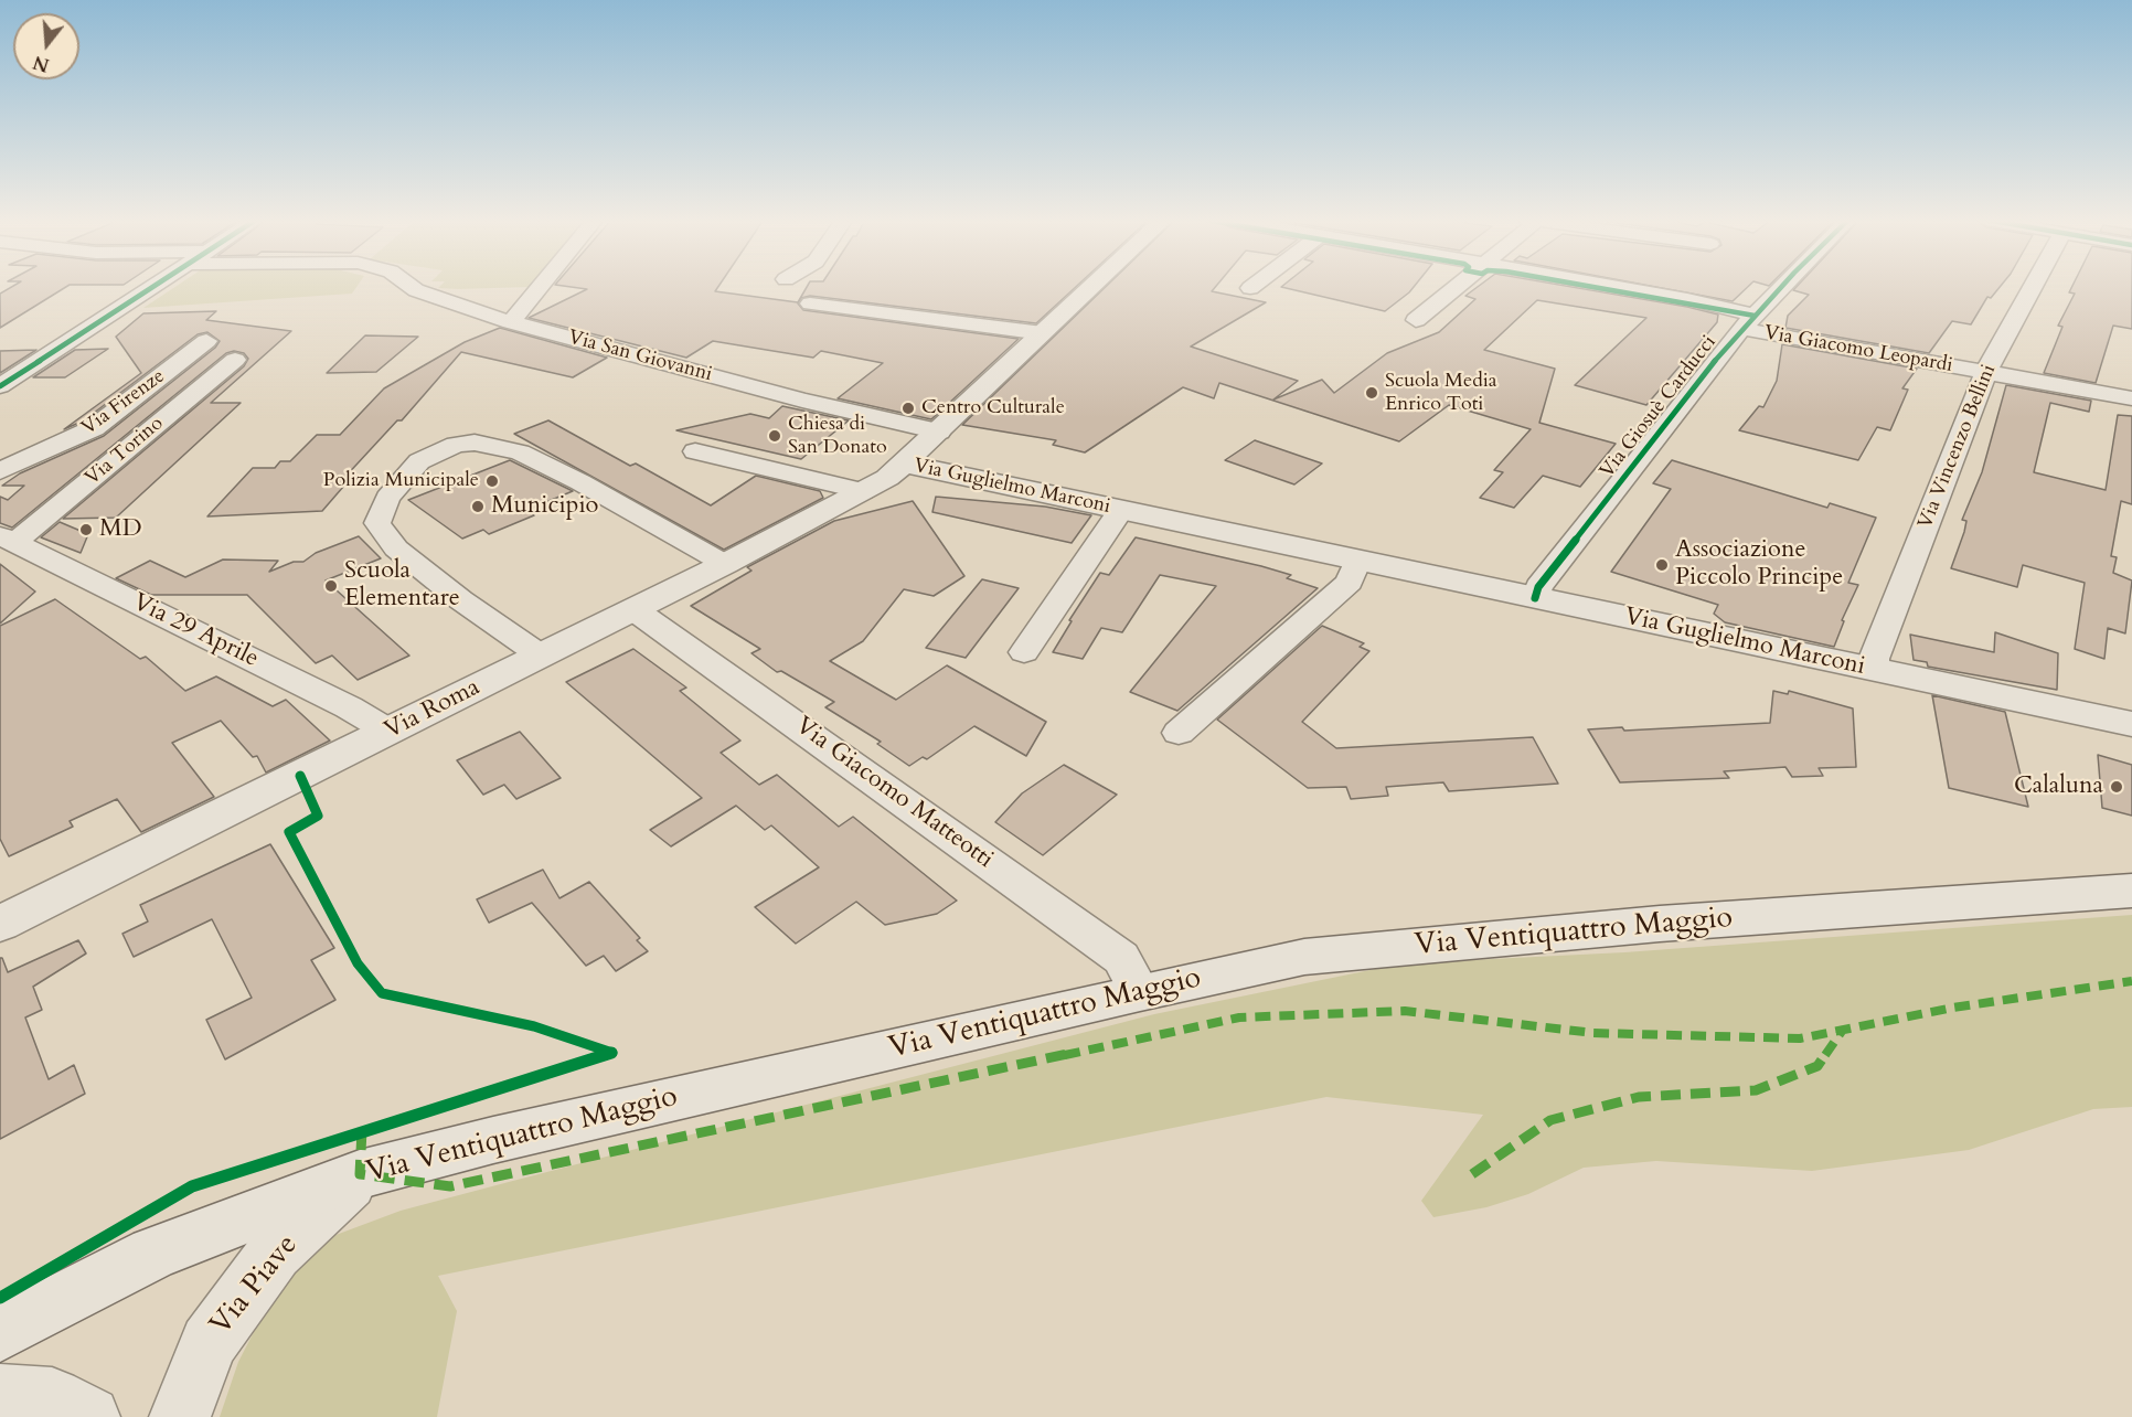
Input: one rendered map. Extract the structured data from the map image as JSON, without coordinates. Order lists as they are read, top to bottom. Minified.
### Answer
{"streets":{"street":["Via Giacomo Leopardi","Via San Giovanni","Via Firenze","Via Giosuè Carducci","Via Vincenzo Bellini","Via Torino","Via Guglielmo Marconi","Via 29 Aprile","Via Roma","Via Giacomo Matteotti","Via Ventiquattro Maggio","Via Piave"]},"crossings":[["Via Giacomo Leopardi","Via Giosuè Carducci"],["Via Giacomo Leopardi","Via Vincenzo Bellini"],["Via San Giovanni","Via Roma"],["Via Giosuè Carducci","Via Guglielmo Marconi"],["Via Vincenzo Bellini","Via Guglielmo Marconi"],["Via Torino","Via 29 Aprile"],["Via Guglielmo Marconi","Via Roma"],["Via 29 Aprile","Via Roma"],["Via Roma","Via Giacomo Matteotti"],["Via Giacomo Matteotti","Via Ventiquattro Maggio"],["Via Ventiquattro Maggio","Via Piave"]],"places":["Scuola Media Enrico Toti","Centro Culturale","Chiesa di San Donato","Polizia Municipale","Municipio","MD","Associazione Piccolo Principe","Scuola Elementare","Calaluna"],"north":"bottom"}
